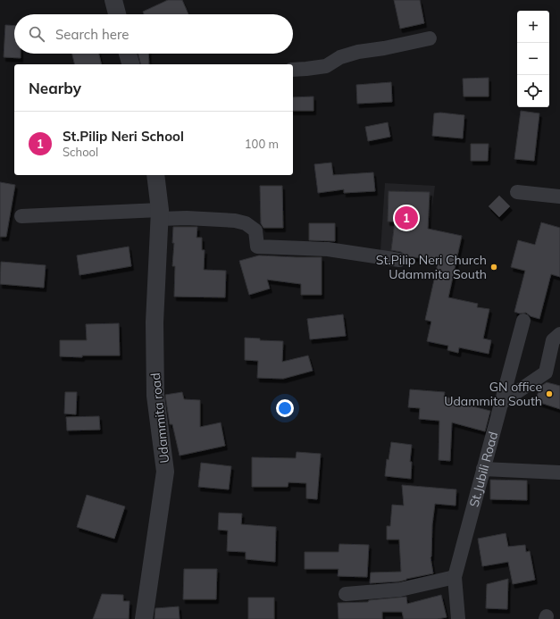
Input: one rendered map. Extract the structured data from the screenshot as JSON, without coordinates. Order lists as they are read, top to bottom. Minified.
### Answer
{"streets":{"street":["Udammita road","St.Jubili Road"]},"places":["St.Pilip Neri Church Udammita South","GN office Udammita South"],"page":{"map_buttons":["+","−"],"search":"Search here","heading":"Nearby","list":[{"mark":"1","name":"St.Pilip Neri School","note":"School","value":"100 m"}],"pins":"1"}}
